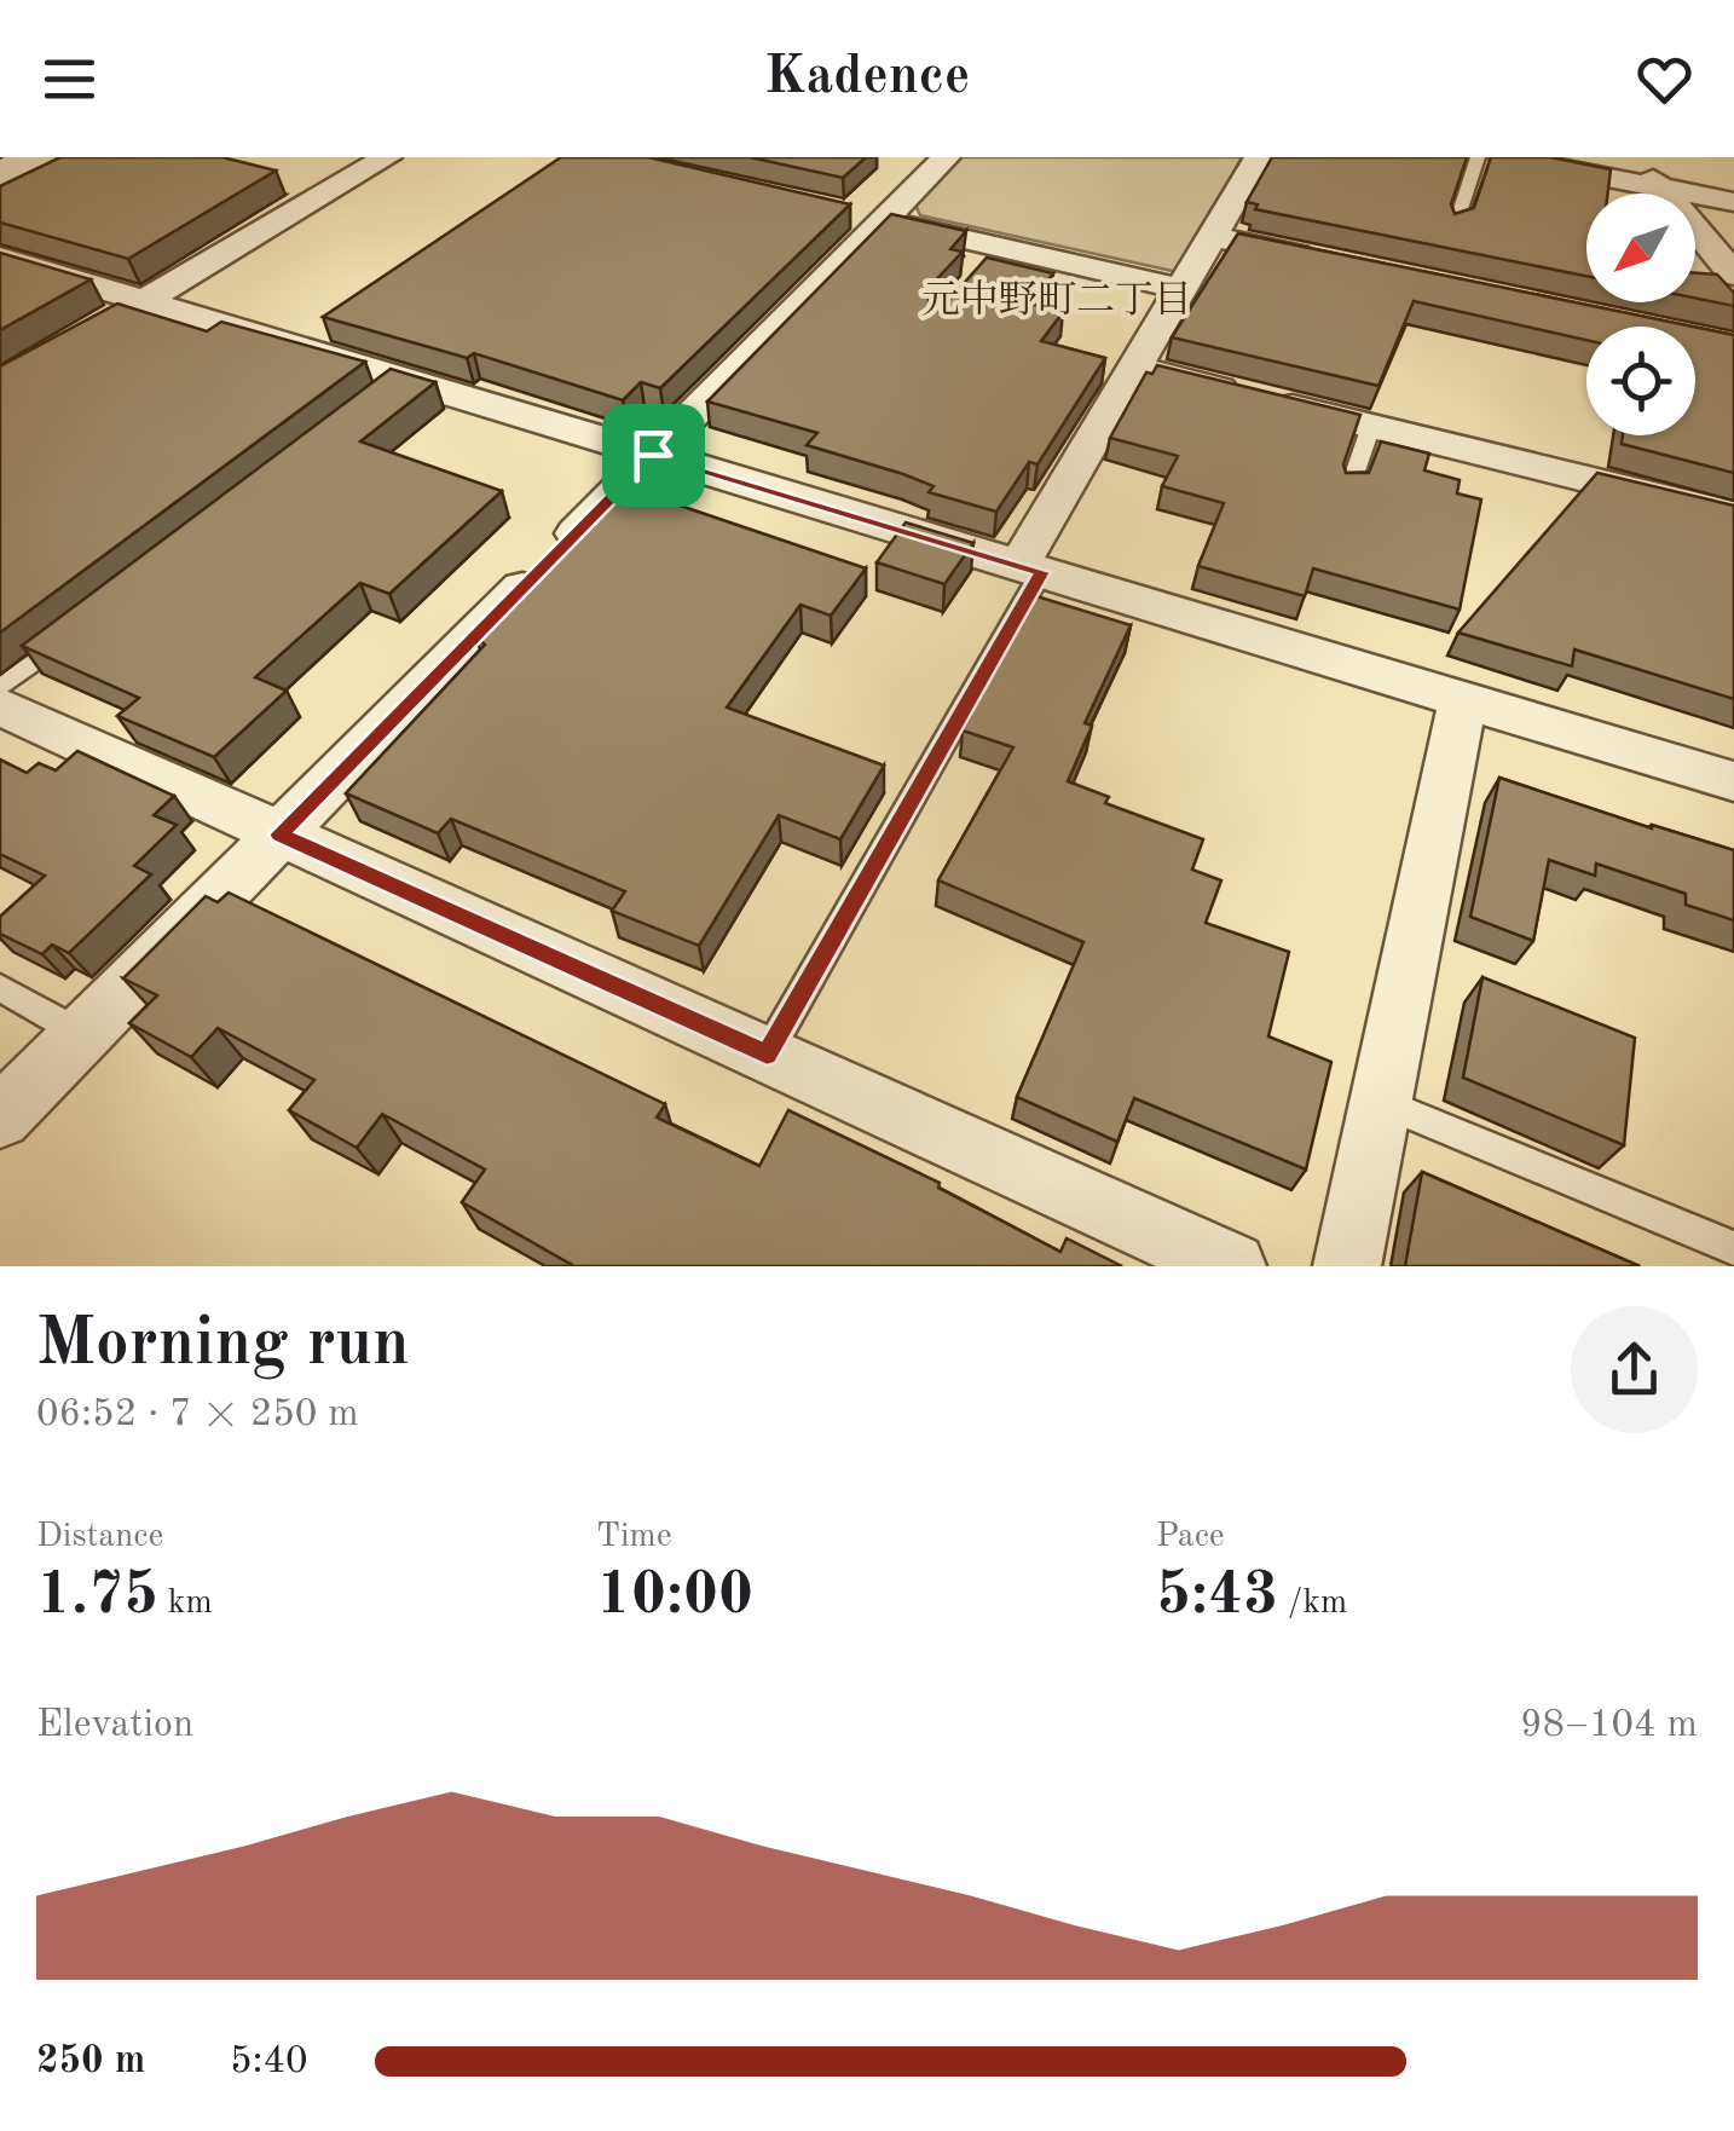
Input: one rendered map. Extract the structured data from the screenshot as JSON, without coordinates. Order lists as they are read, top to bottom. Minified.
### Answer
{"districts":["元中野町二丁目"],"north":"bottom left","page":{"header":"Kadence","heading":["Morning run","06:52 · 7 × 250 m"],"stats":[["Distance","1.75 km"],["Time","10:00"],["Pace","5:43 /km"]],"chart":["Elevation","98–104 m"],"list":[{"name":"250 m","note":"5:40"}]}}
